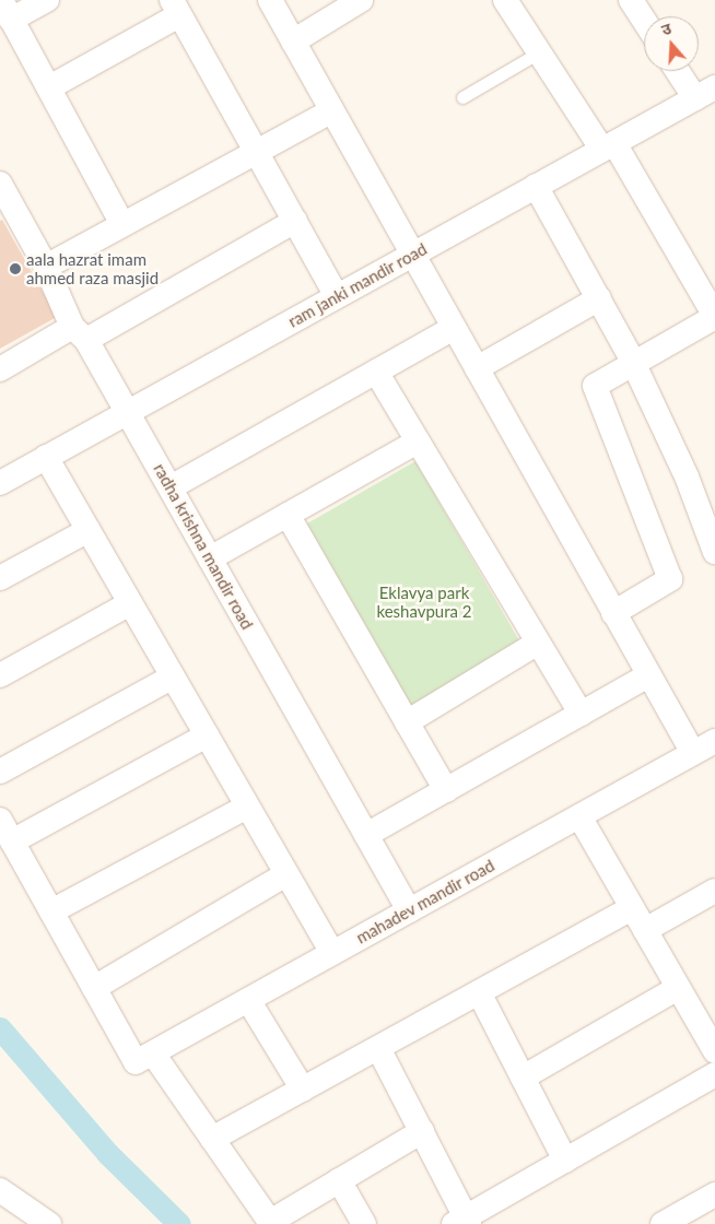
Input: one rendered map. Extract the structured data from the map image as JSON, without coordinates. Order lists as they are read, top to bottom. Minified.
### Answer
{"streets":{"street":["ram janki mandir road","radha krishna mandir road","mahadev mandir road"]},"crossings":[["ram janki mandir road","radha krishna mandir road"],["radha krishna mandir road","mahadev mandir road"]],"parks":["Eklavya park keshavpura 2"],"places":["aala hazrat imam ahmed raza masjid"],"north":"top"}
